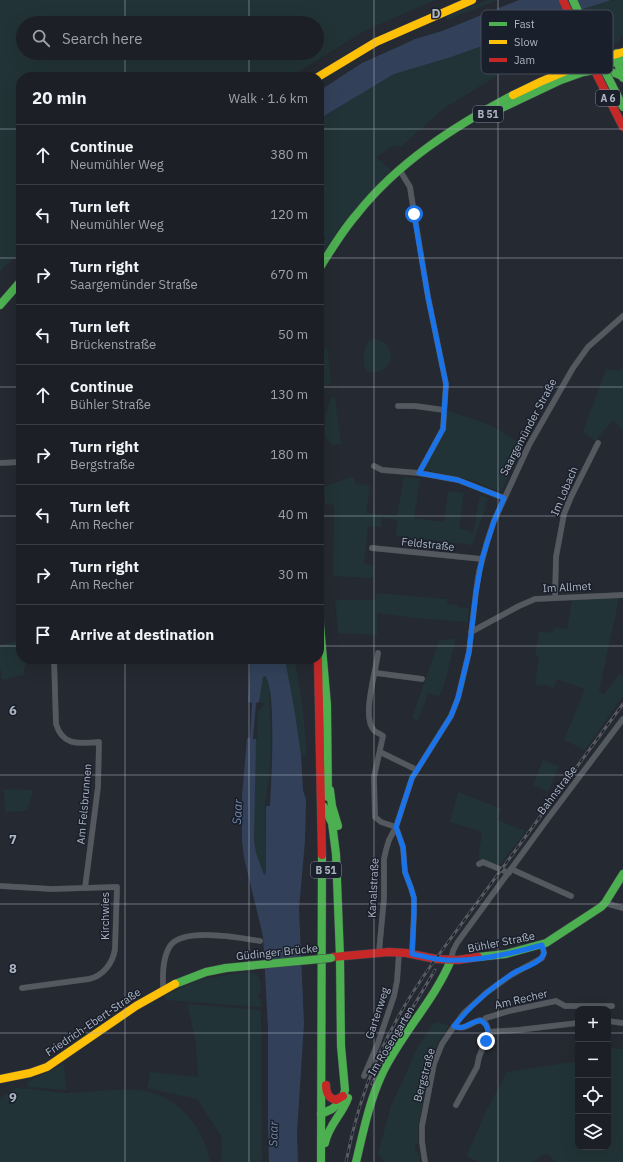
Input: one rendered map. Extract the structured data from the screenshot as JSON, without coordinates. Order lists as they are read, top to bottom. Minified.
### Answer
{"streets":{"main road":["A 6","B 51","Bühler Straße","Güdinger Brücke","Friedrich-Ebert-Straße","Im Rosengarten"],"street":["Saargemünder Straße","Im Lobach","Feldstraße","Im Allmet","Bahnstraße","Am Felsbrunnen","Kanalstraße","Kirchwies","Am Recher","Gartenweg","Bergstraße"]},"crossings":[["Saargemünder Straße","Feldstraße"],["Saargemünder Straße","Im Allmet"],["Saargemünder Straße","Kanalstraße"],["Im Lobach","Im Allmet"],["Bahnstraße","Bühler Straße"],["Bahnstraße","Im Rosengarten"],["Am Felsbrunnen","Kirchwies"],["Kanalstraße","Güdinger Brücke"],["Bühler Straße","Güdinger Brücke"],["Bühler Straße","Gartenweg"],["Bühler Straße","Im Rosengarten"],["Bühler Straße","Bergstraße"],["Güdinger Brücke","Gartenweg"],["Güdinger Brücke","Friedrich-Ebert-Straße"],["Am Recher","Bergstraße"]],"water":["Saar"],"legend":["Fast","Slow","Jam"],"page":{"search":"Search here","heading":["20 min","Walk · 1.6 km"],"list":[["Continue","Neumühler Weg","380 m"],["Turn left","Neumühler Weg","120 m"],["Turn right","Saargemünder Straße","670 m"],["Turn left","Brückenstraße","50 m"],["Continue","Bühler Straße","130 m"],["Turn right","Bergstraße","180 m"],["Turn left","Am Recher","40 m"],["Turn right","Am Recher","30 m"],"Arrive at destination"],"map_buttons":["+","−"]},"grid":{"columns":["D"],"rows":["6","7","8","9"]}}
